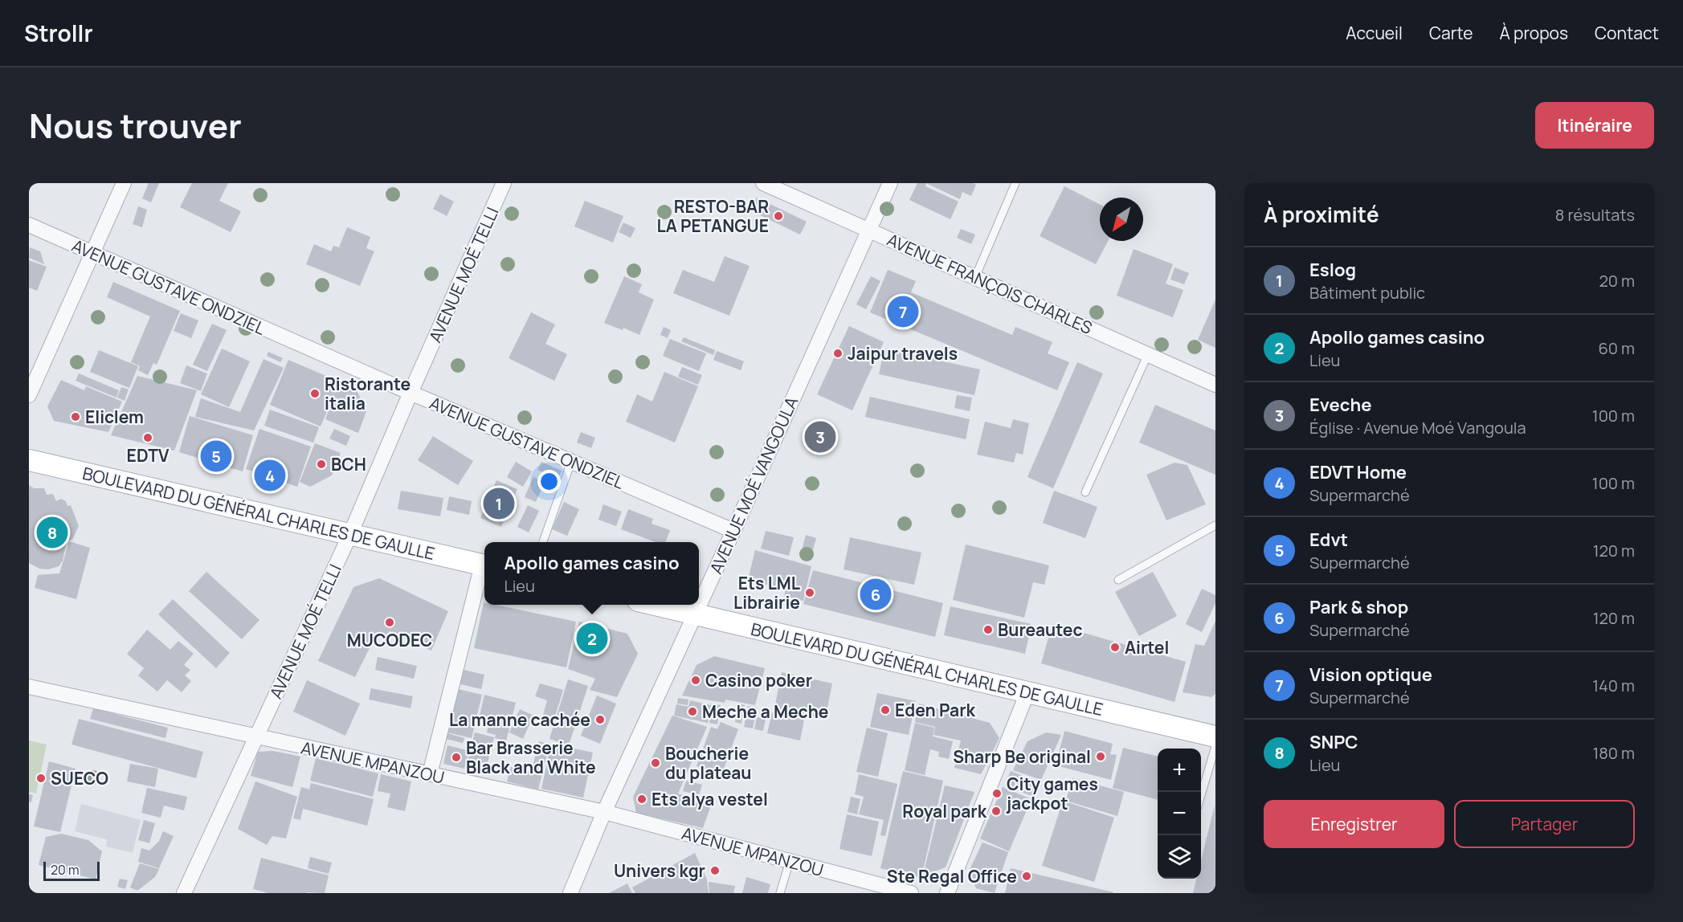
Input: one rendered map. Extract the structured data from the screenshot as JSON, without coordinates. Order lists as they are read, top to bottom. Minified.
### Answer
{"streets":{"main road":["BOULEVARD DU GÉNÉRAL CHARLES DE GAULLE"],"street":["AVENUE MOÉ TELLI","AVENUE FRANÇOIS CHARLES","AVENUE GUSTAVE ONDZIEL","AVENUE MOÉ VANGOULA","AVENUE MPANZOU"]},"crossings":[["AVENUE MOÉ TELLI","AVENUE GUSTAVE ONDZIEL"],["AVENUE MOÉ TELLI","BOULEVARD DU GÉNÉRAL CHARLES DE GAULLE"],["AVENUE MOÉ TELLI","AVENUE MPANZOU"],["AVENUE FRANÇOIS CHARLES","AVENUE MOÉ VANGOULA"],["AVENUE GUSTAVE ONDZIEL","AVENUE MOÉ VANGOULA"],["AVENUE MOÉ VANGOULA","BOULEVARD DU GÉNÉRAL CHARLES DE GAULLE"],["AVENUE MOÉ VANGOULA","AVENUE MPANZOU"]],"places":["RESTO-BAR LA PETANGUE","Jaipur travels","Ristorante italia","Eliclem","EDTV","BCH","Ets LML Librairie","MUCODEC","Bureautec","Airtel","Casino poker","Eden Park","Meche a Meche","La manne cachée","Sharp Be original","Bar Brasserie Black and White","Boucherie du plateau","SUECO","City games jackpot","Ets alya vestel","Royal park","Univers kgr","Ste Regal Office"],"scale_bar":"20 m","north":"bottom left","page":{"header":"Strollr","nav":["Accueil","Carte","À propos","Contact"],"title":"Nous trouver","buttons":["Itinéraire",["Enregistrer","Partager"]],"heading":["À proximité","8 résultats"],"list":[{"mark":"1","name":"Eslog","note":"Bâtiment public","value":"20 m"},{"mark":"2","name":"Apollo games casino","note":"Lieu","value":"60 m"},{"mark":"3","name":"Eveche","note":"Église · Avenue Moé Vangoula","value":"100 m"},{"mark":"4","name":"EDVT Home","note":"Supermarché","value":"100 m"},{"mark":"5","name":"Edvt","note":"Supermarché","value":"120 m"},{"mark":"6","name":"Park & shop","note":"Supermarché","value":"120 m"},{"mark":"7","name":"Vision optique","note":"Supermarché","value":"140 m"},{"mark":"8","name":"SNPC","note":"Lieu","value":"180 m"}],"pins":["7","3","5","4","1","8","6","2"],"popup":["Apollo games casino","Lieu"],"map_buttons":["+","−"],"scale":"20 m"}}
